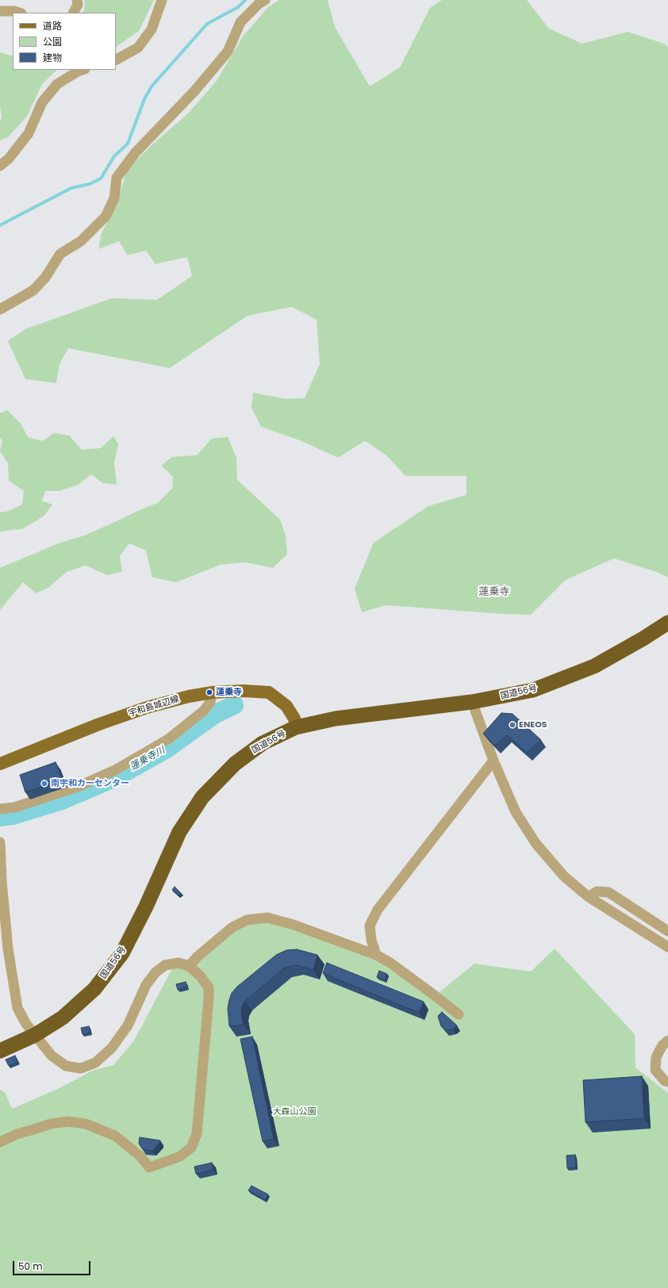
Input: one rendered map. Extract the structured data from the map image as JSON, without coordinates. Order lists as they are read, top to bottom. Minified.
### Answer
{"streets":{"highway":["国道56号"],"main road":["宇和島城辺線"]},"crossings":[["国道56号","宇和島城辺線"]],"districts":["蓮乗寺"],"water":["蓮乗寺川"],"parks":["大森山公園"],"places":["蓮乗寺","ENEOS","南宇和カーセンター"],"legend":["道路","公園","建物"],"scale_bar":"50 m"}
